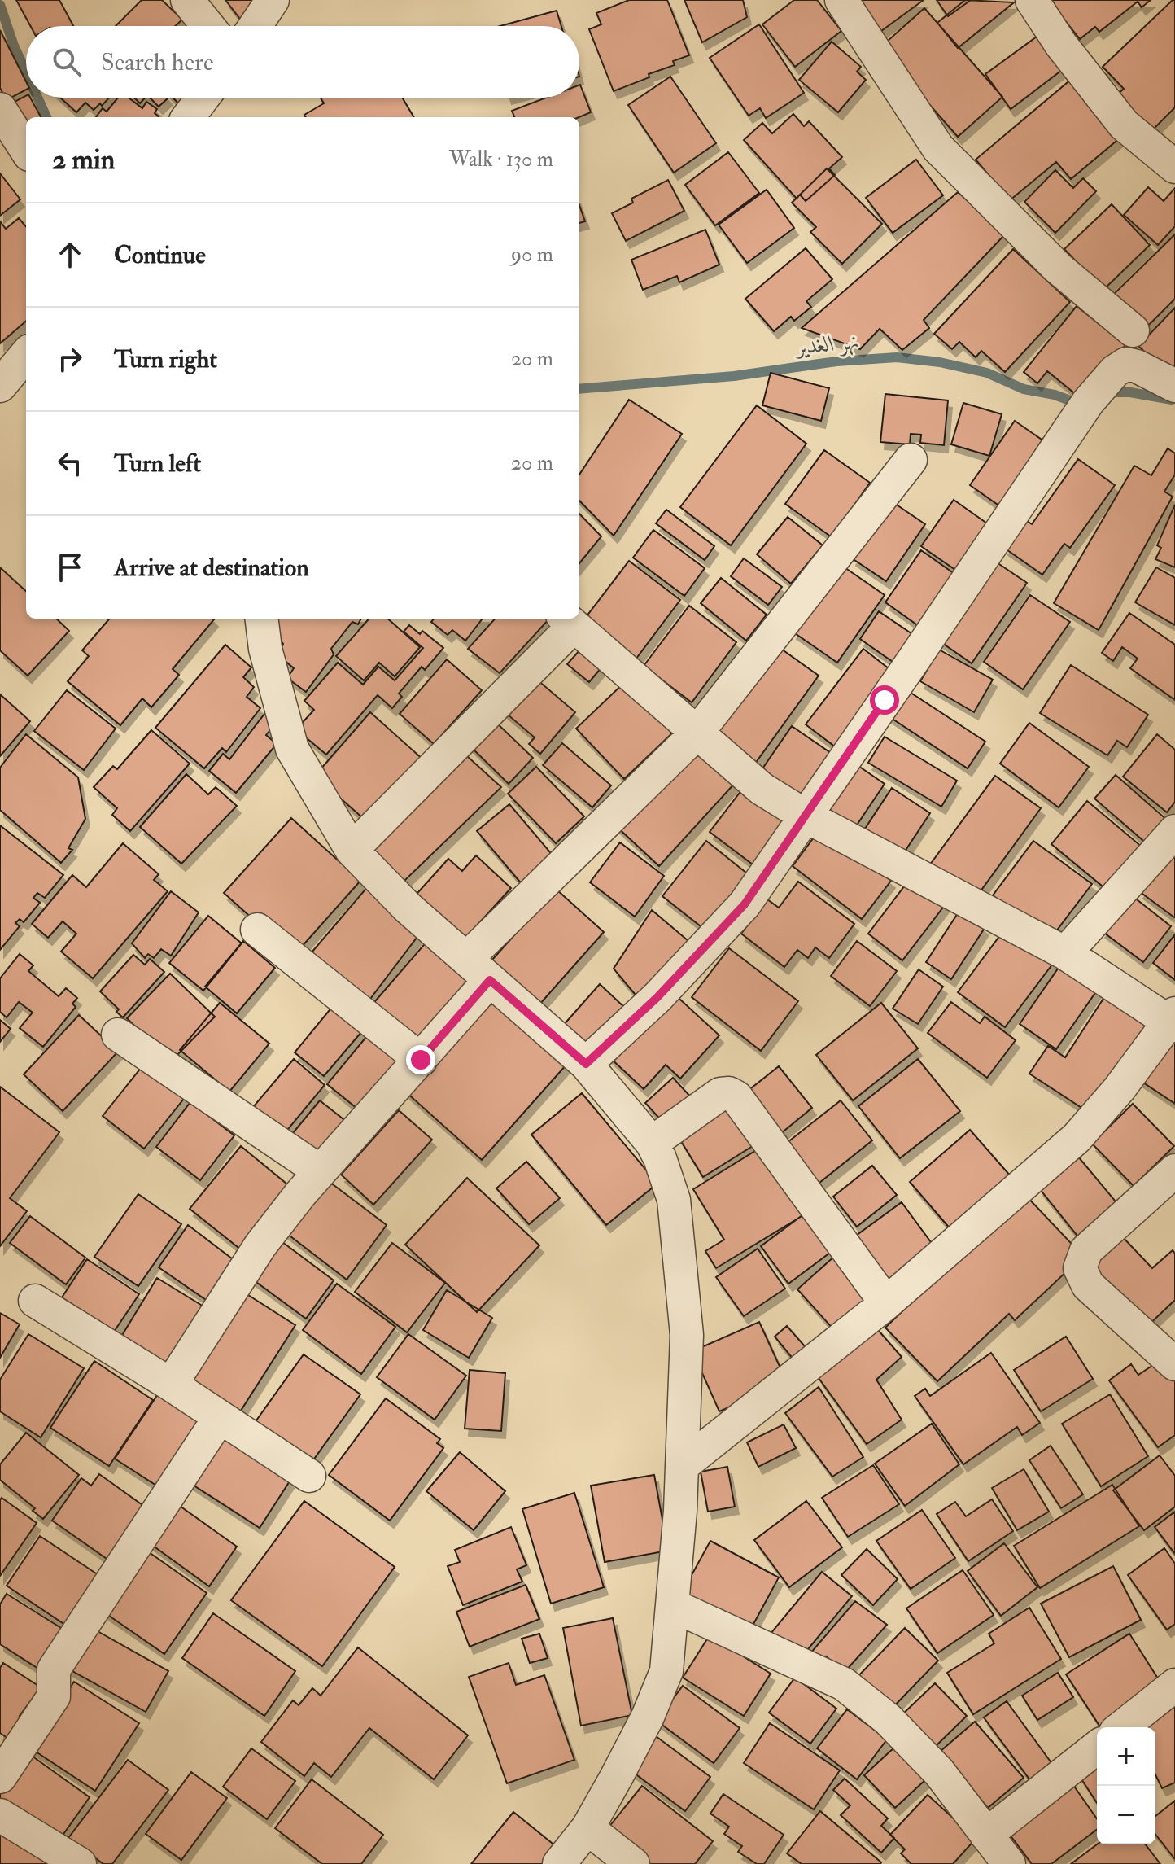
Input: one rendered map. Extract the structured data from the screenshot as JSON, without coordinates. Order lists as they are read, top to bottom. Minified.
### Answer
{"water":["نهر الغدير"],"page":{"search":"Search here","heading":["2 min","Walk · 130 m"],"list":[["Continue","90 m"],["Turn right","20 m"],["Turn left","20 m"],"Arrive at destination"],"map_buttons":["+","−"]}}
